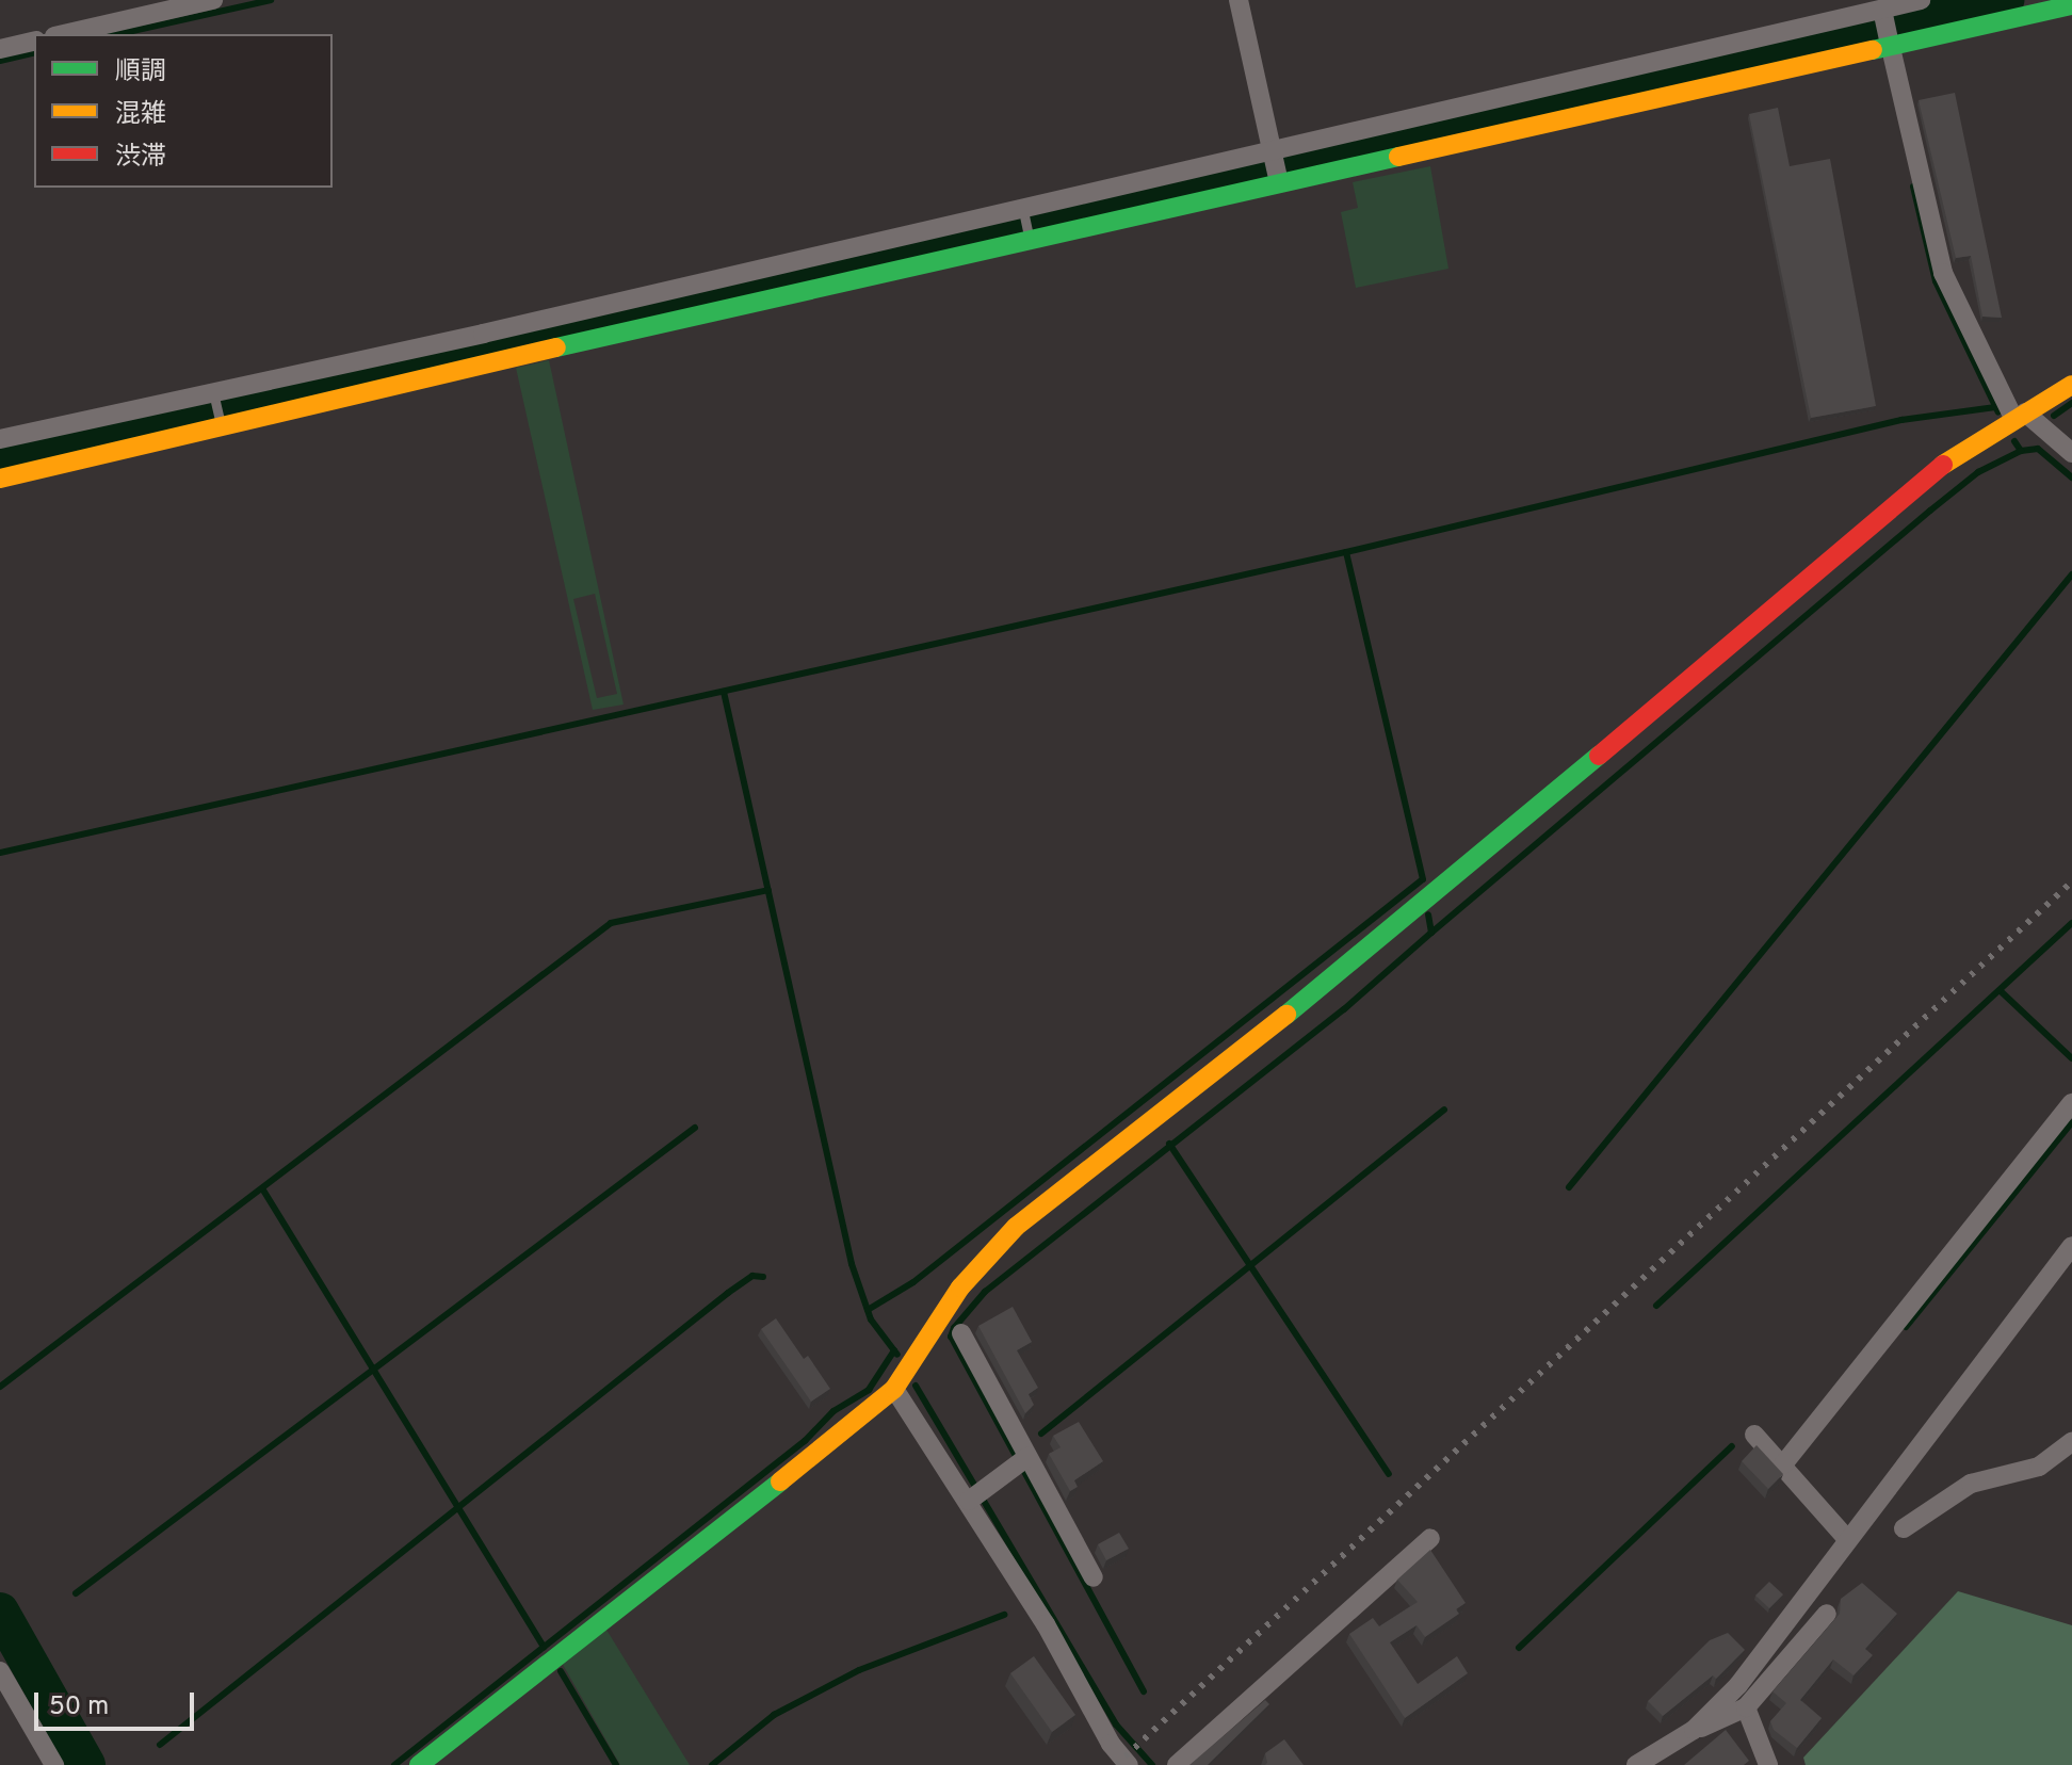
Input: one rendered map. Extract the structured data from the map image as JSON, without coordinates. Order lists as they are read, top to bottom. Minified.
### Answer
{"legend":["順調","混雑","渋滞"],"scale_bar":"50 m"}
